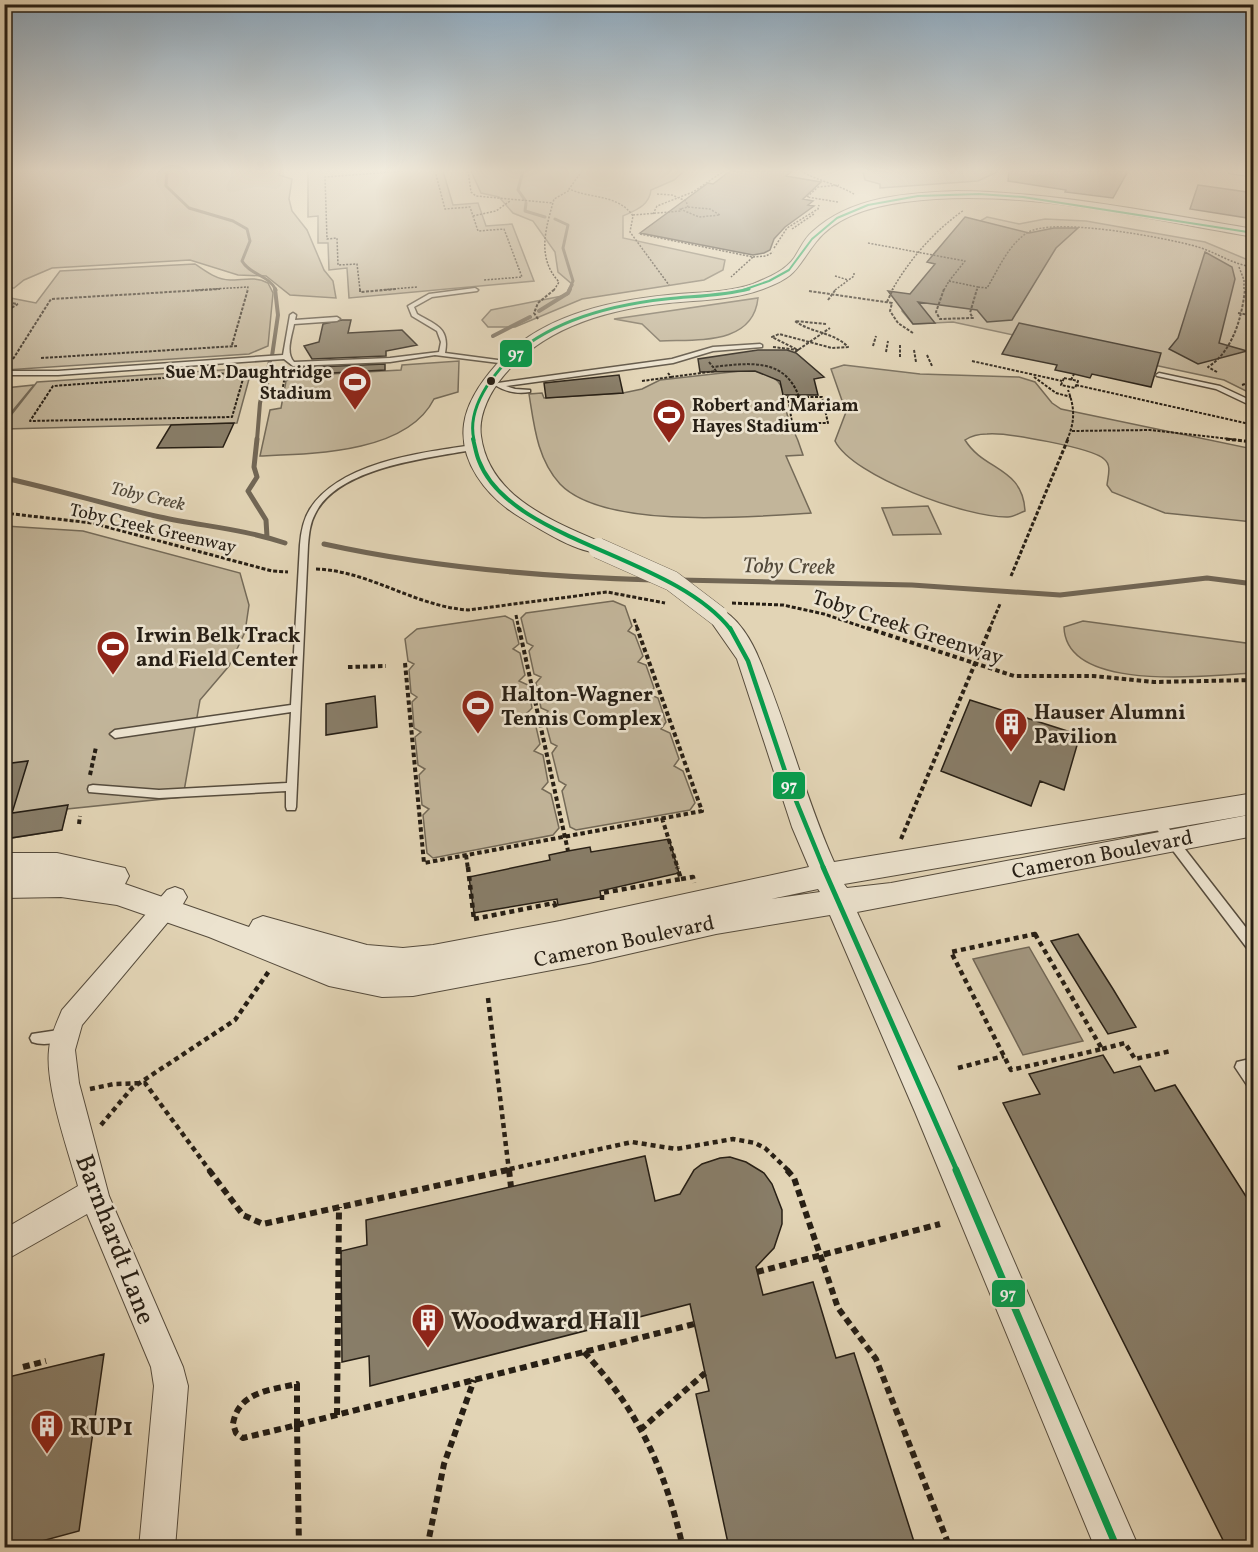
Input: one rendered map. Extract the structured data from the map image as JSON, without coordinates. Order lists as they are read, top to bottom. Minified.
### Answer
{"streets":{"street":["Cameron Boulevard","Barnhardt Lane"],"path":["Toby Creek Greenway"]},"crossings":[["Cameron Boulevard","Barnhardt Lane"]],"water":["Toby Creek"],"places":{"sports":["Sue M. Daughtridge Stadium","Robert and Mariam Hayes Stadium","Irwin Belk Track and Field Center","Halton-Wagner Tennis Complex"],"building":["Hauser Alumni Pavilion","Woodward Hall","RUP1"]},"lines":["transit line 97"]}
